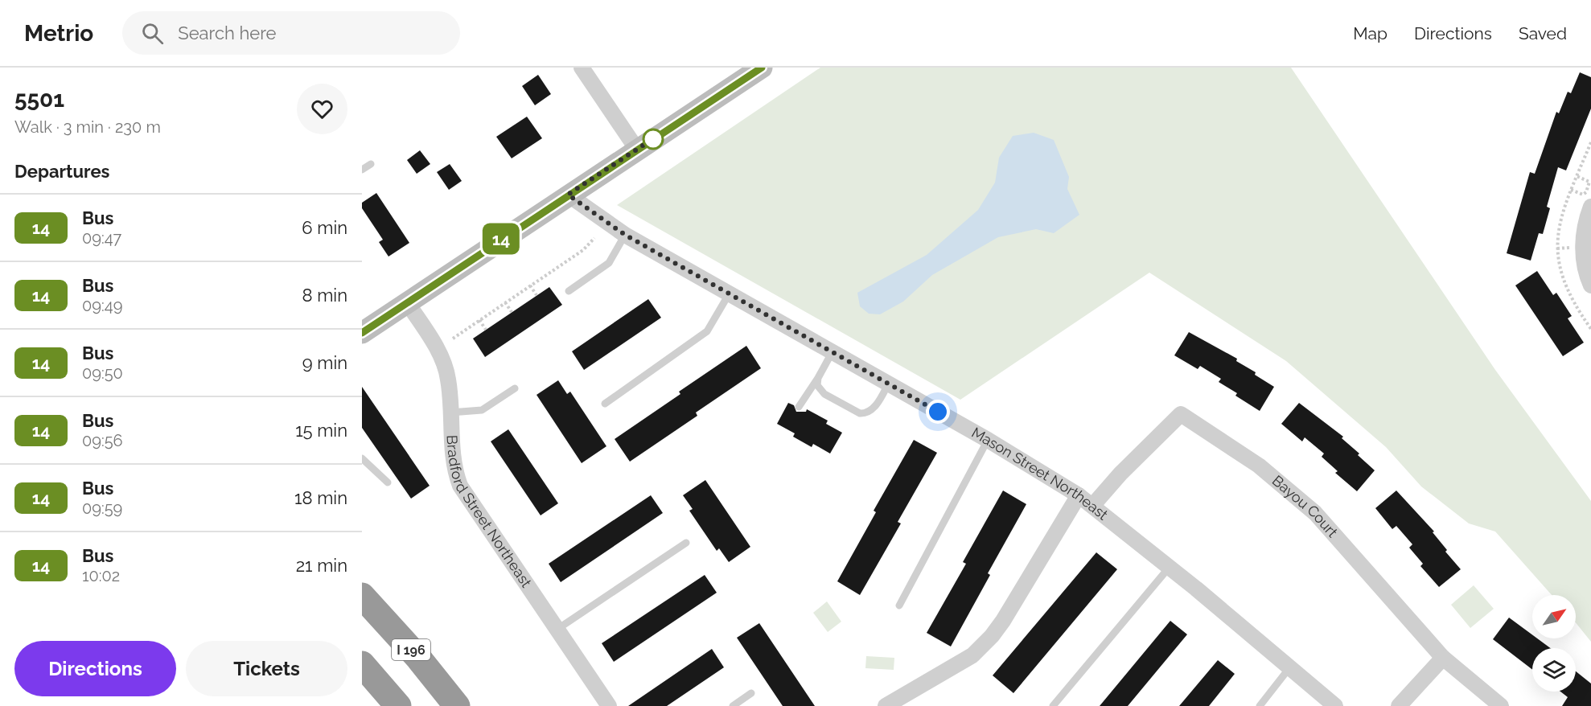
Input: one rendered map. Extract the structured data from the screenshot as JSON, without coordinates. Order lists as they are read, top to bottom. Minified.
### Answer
{"streets":{"highway":["I 196"],"street":["Mason Street Northeast","Bayou Court","Bradford Street Northeast"]},"crossings":[["Mason Street Northeast","Bayou Court"]],"lines":["bus line 14"],"north":"top right","page":{"header":"Metrio","search":"Search here","nav":["Map","Directions","Saved"],"heading":[["5501","Walk · 3 min · 230 m"],"Departures"],"on_map":"14","list":[{"mark":"14","name":"Bus","note":"09:47","value":"6 min"},{"mark":"14","name":"Bus","note":"09:49","value":"8 min"},{"mark":"14","name":"Bus","note":"09:50","value":"9 min"},{"mark":"14","name":"Bus","note":"09:56","value":"15 min"},{"mark":"14","name":"Bus","note":"09:59","value":"18 min"},{"mark":"14","name":"Bus","note":"10:02","value":"21 min"}],"buttons":["Directions","Tickets"]}}
